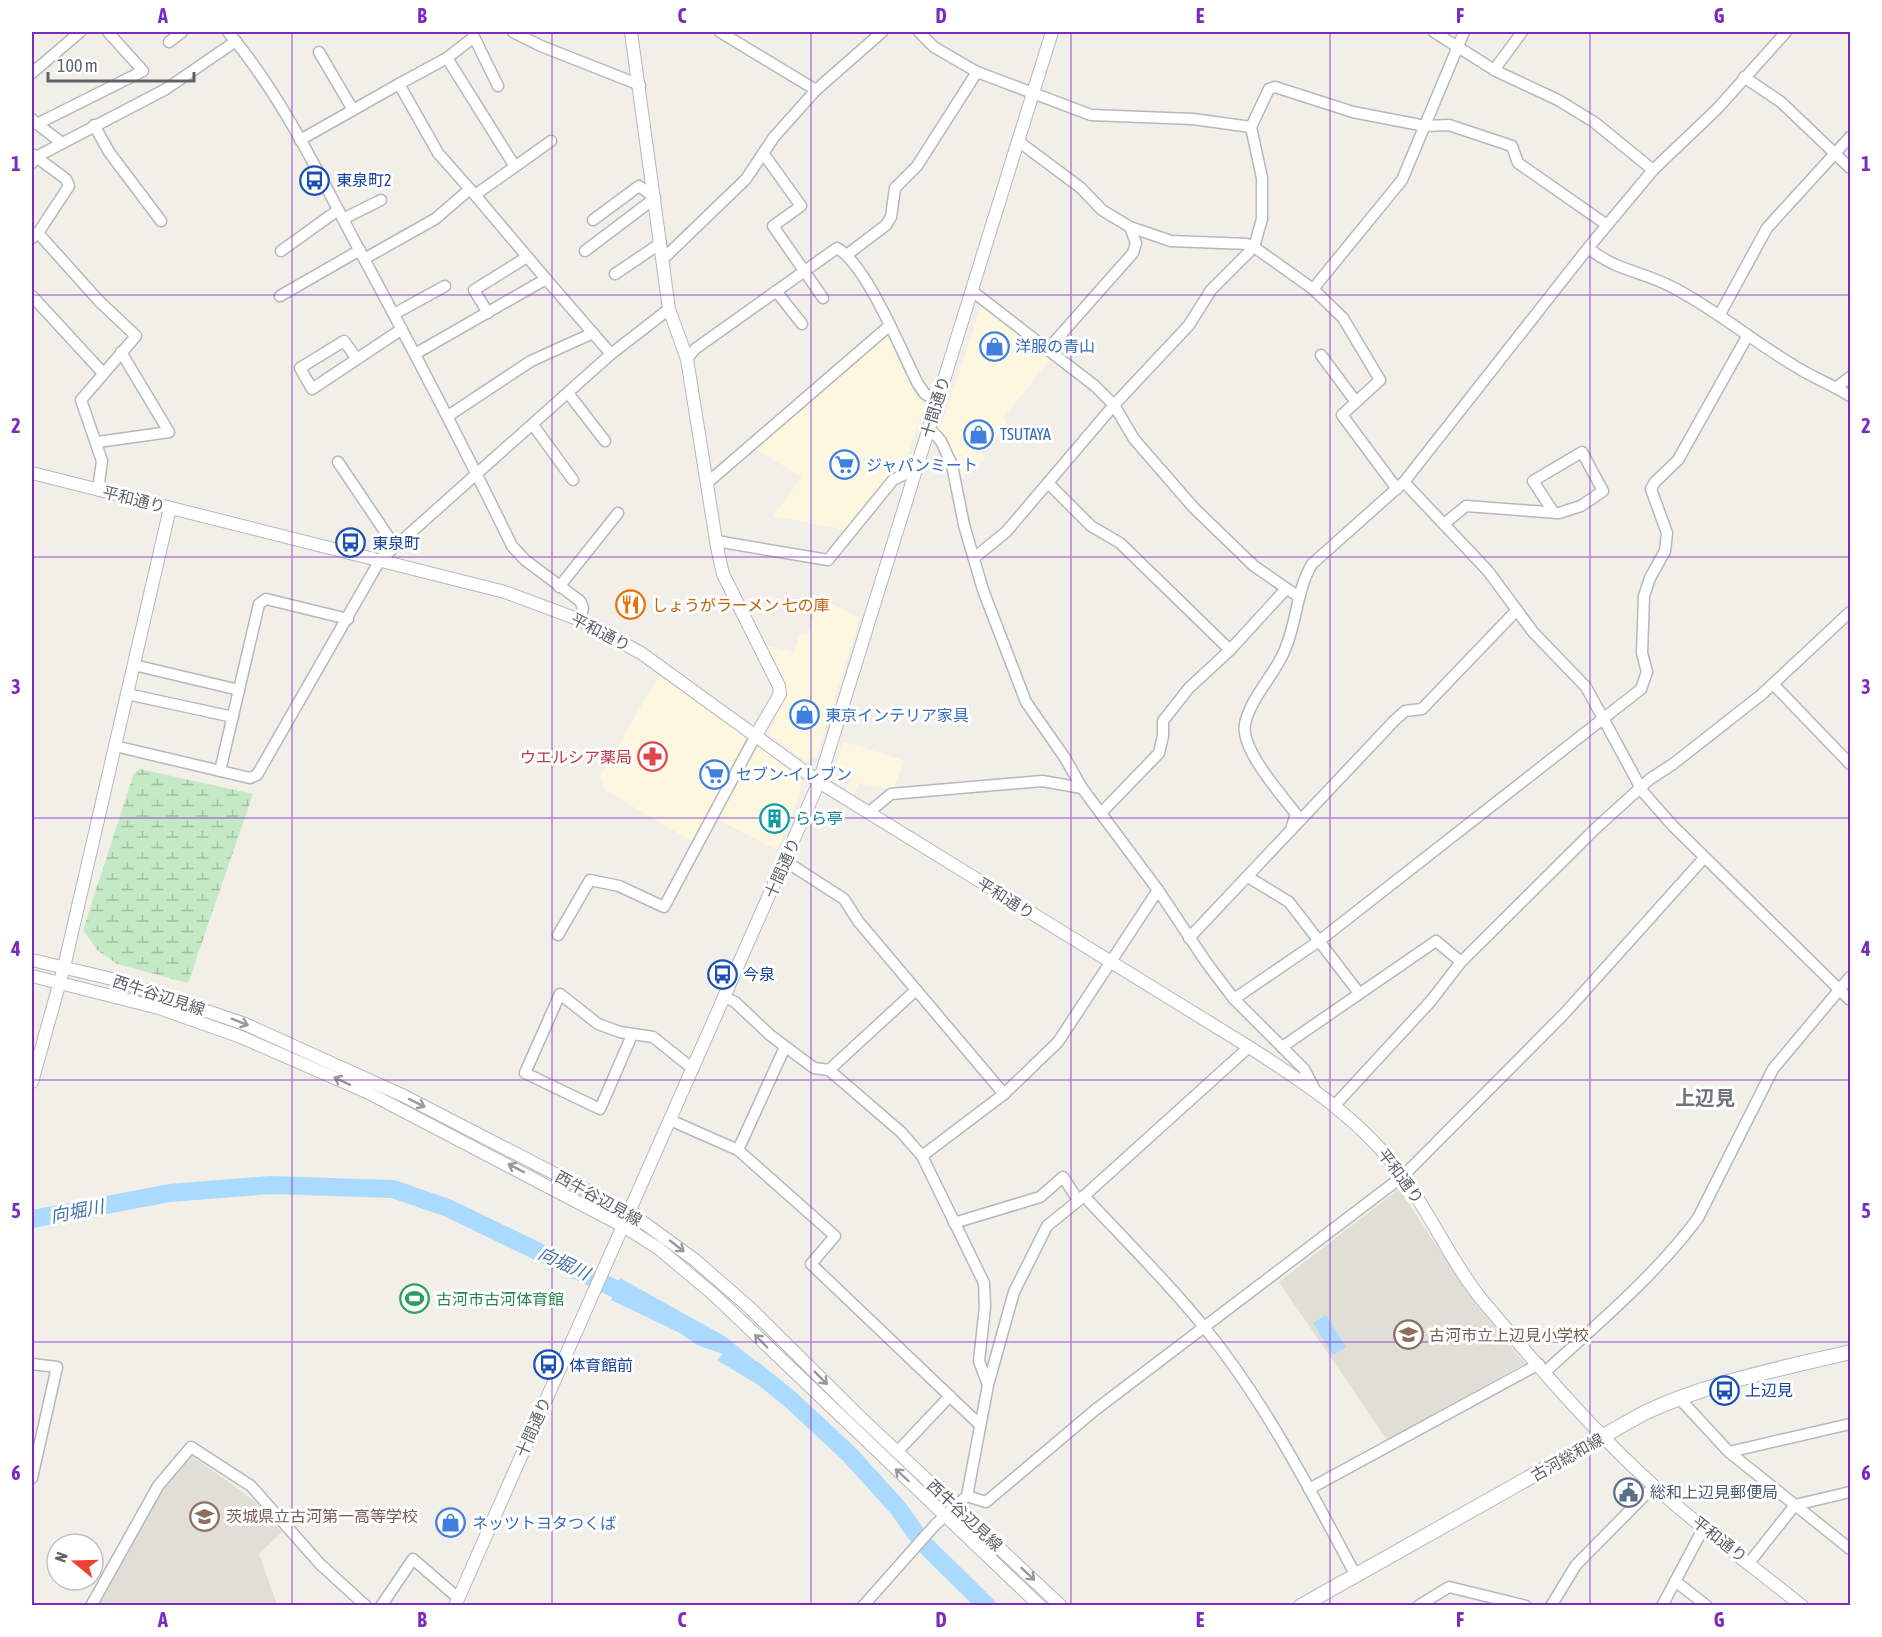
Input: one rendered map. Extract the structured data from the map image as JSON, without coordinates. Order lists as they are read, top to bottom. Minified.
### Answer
{"streets":{"main road":["古河総和線"],"street":["十間通り","平和通り","西牛谷辺見線"]},"crossings":[["十間通り","平和通り"],["十間通り","西牛谷辺見線"],["平和通り","古河総和線"]],"districts":["上辺見"],"water":["向堀川"],"places":{"bus stop":["東泉町2","東泉町","今泉","体育館前","上辺見"],"shop":["洋服の青山","TSUTAYA","東京インテリア家具","ネッツトヨタつくば"],"supermarket":["ジャパンミート","セブン-イレブン"],"restaurant":["しょうがラーメン 七の庫"],"pharmacy":["ウエルシア薬局"],"building":["らら亭"],"sports":["古河市古河体育館"],"school or university":["古河市立上辺見小学校","茨城県立古河第一高等学校"],"public building":["総和上辺見郵便局"]},"scale_bar":"100 m","north":"left","grid":{"columns":["A","B","C","D","E","F","G"],"rows":["1","2","3","4","5","6"]}}
